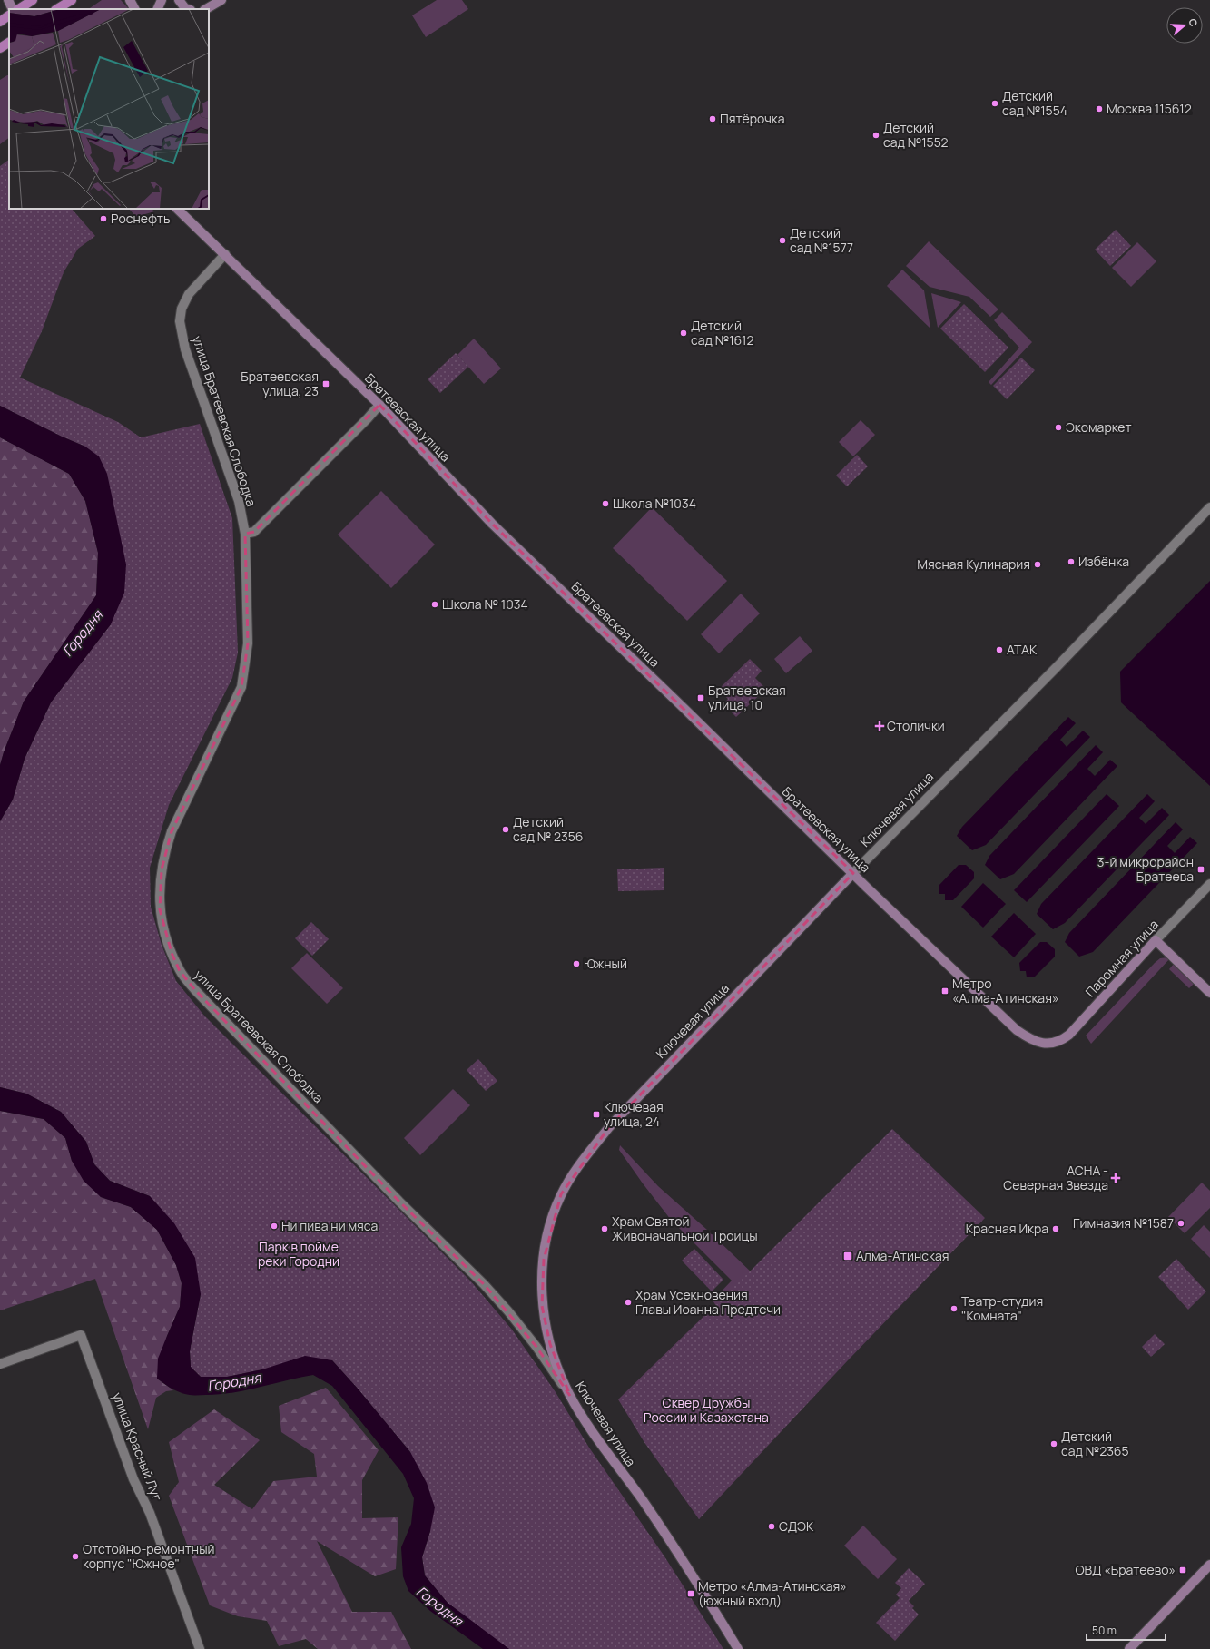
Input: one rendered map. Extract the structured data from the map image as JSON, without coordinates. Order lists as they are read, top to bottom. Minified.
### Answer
{"streets":{"street":["Братеевская улица","улица Братеевская Слободка","Ключевая улица","Паромная улица","улица Красный Луг"]},"crossings":[["Братеевская улица","улица Братеевская Слободка"],["Братеевская улица","Ключевая улица"],["Братеевская улица","Паромная улица"],["улица Братеевская Слободка","Ключевая улица"]],"water":["Городня"],"parks":["Парк в пойме реки Городни","Сквер Дружбы России и Казахстана"],"places":{"other":["Детский сад №1554","Москва 115612","Пятёрочка","Детский сад №1552","Роснефть","Детский сад №1577","Детский сад №1612","Экомаркет","Школа №1034","Избёнка","Мясная Кулинария","Школа № 1034","АТАК","Детский сад № 2356","Южный","Гимназия №1587","Ни пива ни мяса","Храм Святой Живоначальной Троицы","Красная Икра","Храм Усекновения Главы Иоанна Предтечи","Театр-студия \"Комната\"","Детский сад №2365","СДЭК","Отстойно-ремонтный корпус \"Южное\""],"transit":["Братеевская улица, 23","Братеевская улица, 10","3-й микрорайон Братеева","Метро «Алма-Атинская»","Ключевая улица, 24","Алма-Атинская","ОВД «Братеево»","Метро «Алма-Атинская» (южный вход)"],"health":["Столички","АСНА - Северная Звезда"]},"scale_bar":"50 m","north":"right"}
